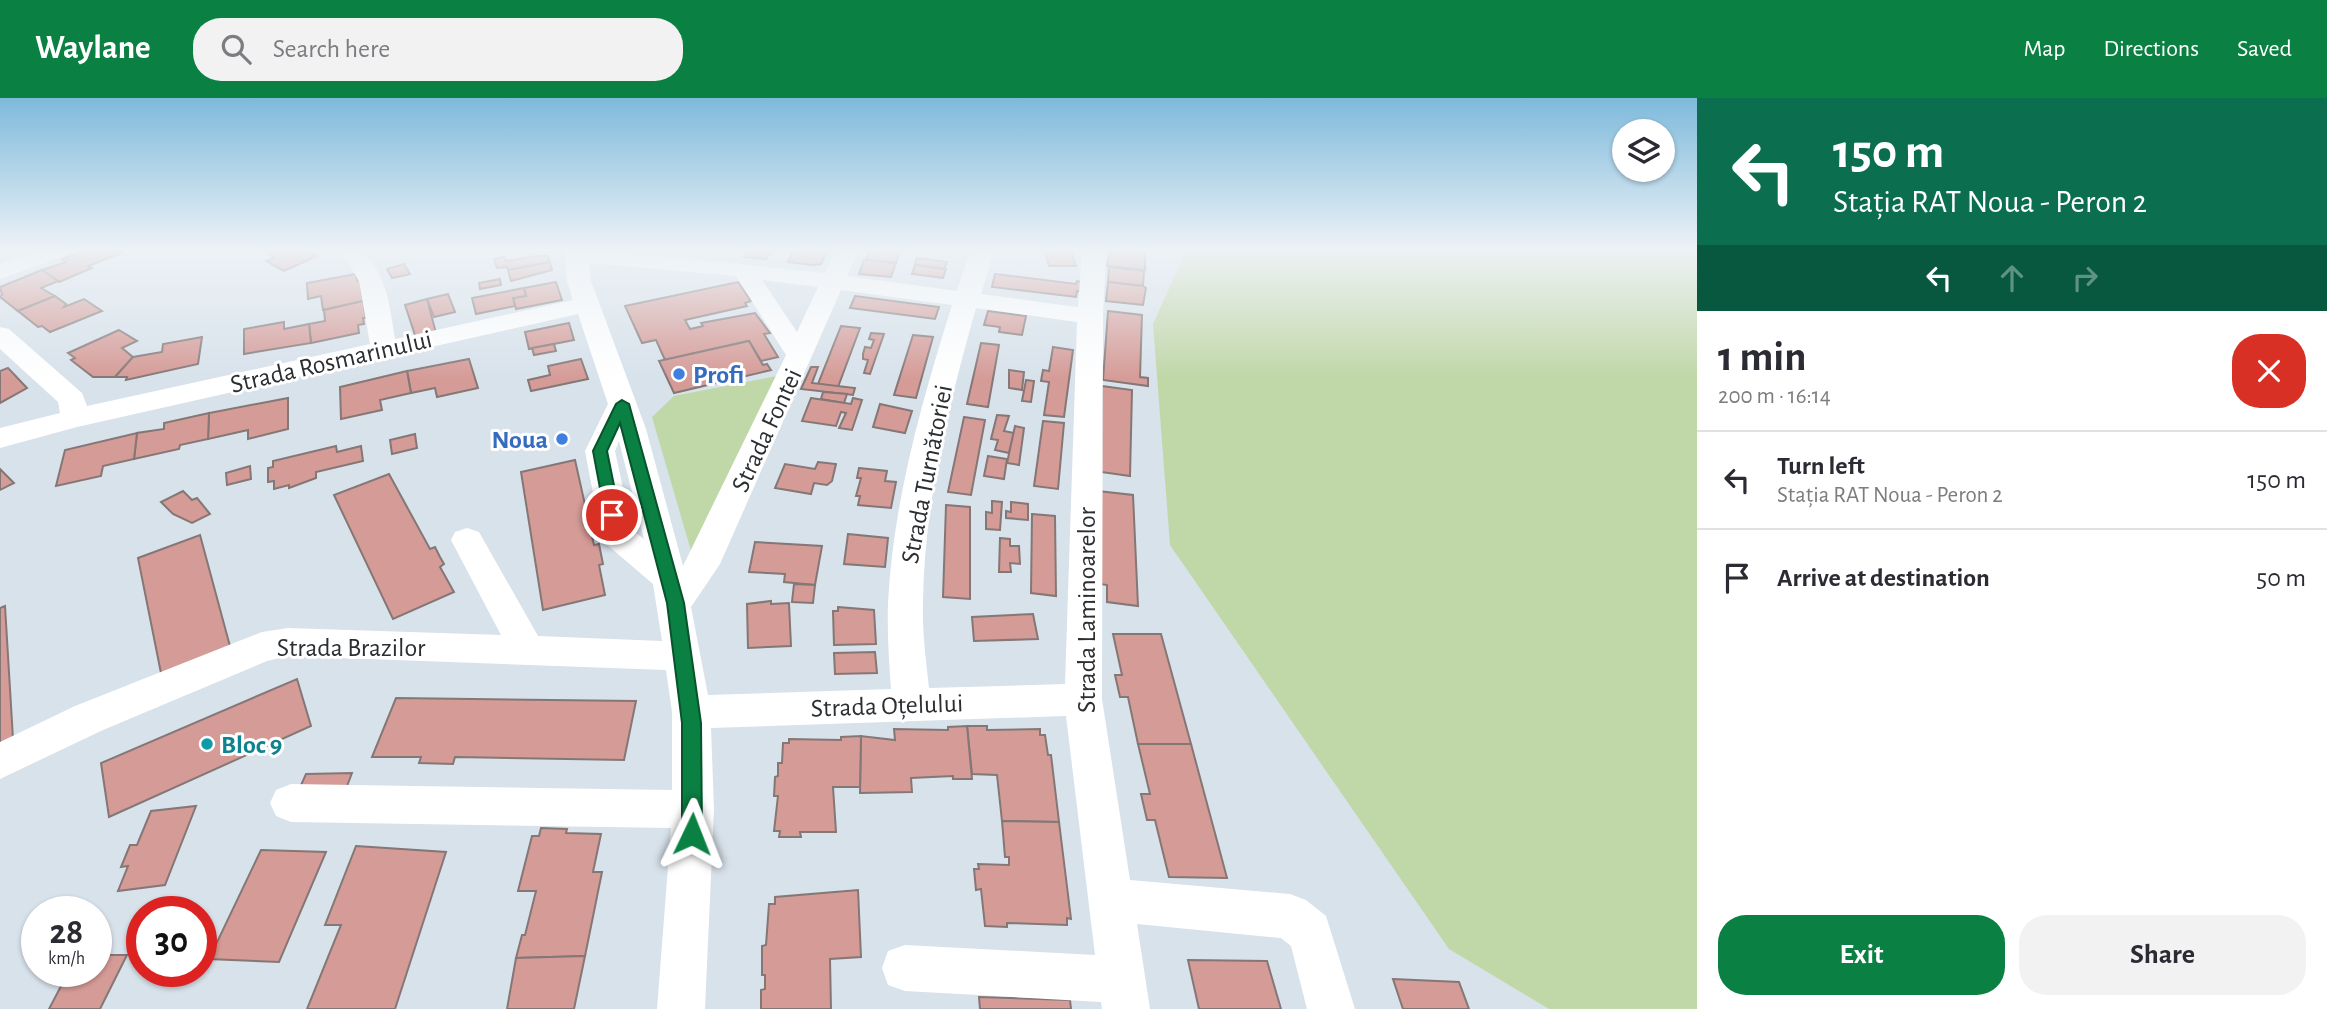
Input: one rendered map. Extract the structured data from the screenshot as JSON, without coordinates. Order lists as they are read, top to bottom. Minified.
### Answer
{"streets":{"street":["Strada Rosmarinului","Strada Fontei","Strada Turnătoriei","Strada Laminoarelor","Strada Brazilor","Strada Oțelului"]},"crossings":[["Strada Turnătoriei","Strada Oțelului"],["Strada Laminoarelor","Strada Oțelului"]],"places":["Profi","Noua","Bloc 9"],"page":{"header":"Waylane","search":"Search here","nav":["Map","Directions","Saved"],"turn":["150 m","Stația RAT Noua - Peron 2"],"heading":["1 min","200 m · 16:14"],"list":[{"name":"Turn left","note":"Stația RAT Noua - Peron 2","value":"150 m"},{"name":"Arrive at destination","value":"50 m"}],"speed":"28 km/h","limit":"30","buttons":["Exit","Share"]}}
